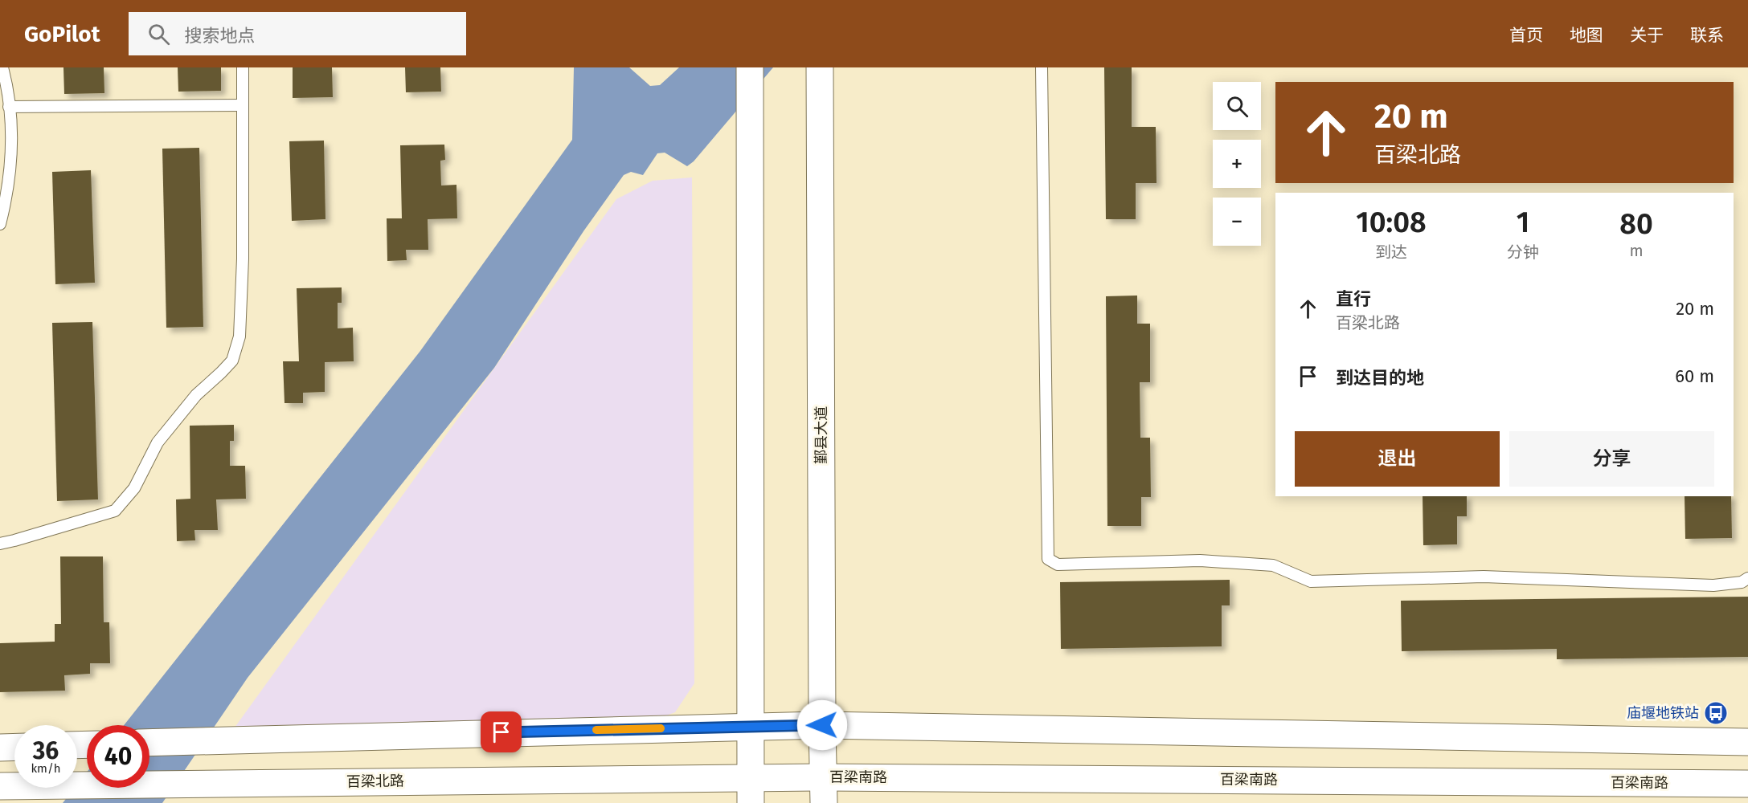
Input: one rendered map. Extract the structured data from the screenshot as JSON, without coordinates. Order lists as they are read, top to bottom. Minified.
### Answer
{"streets":{"street":["鄞县大道","百梁南路","百梁北路"]},"crossings":[["鄞县大道","百梁南路"],["百梁南路","百梁北路"]],"places":{"bus stop":["庙堰地铁站"]},"page":{"header":"GoPilot","search":"搜索地点","nav":["首页","地图","关于","联系"],"map_buttons":["+","−"],"turn":["20 m","百梁北路"],"eta":["10:08","到达","1","分钟","80","m"],"list":[{"name":"直行","note":"百梁北路","value":"20 m"},{"name":"到达目的地","value":"60 m"}],"buttons":["退出","分享"],"speed":"36 km/h","limit":"40"}}
